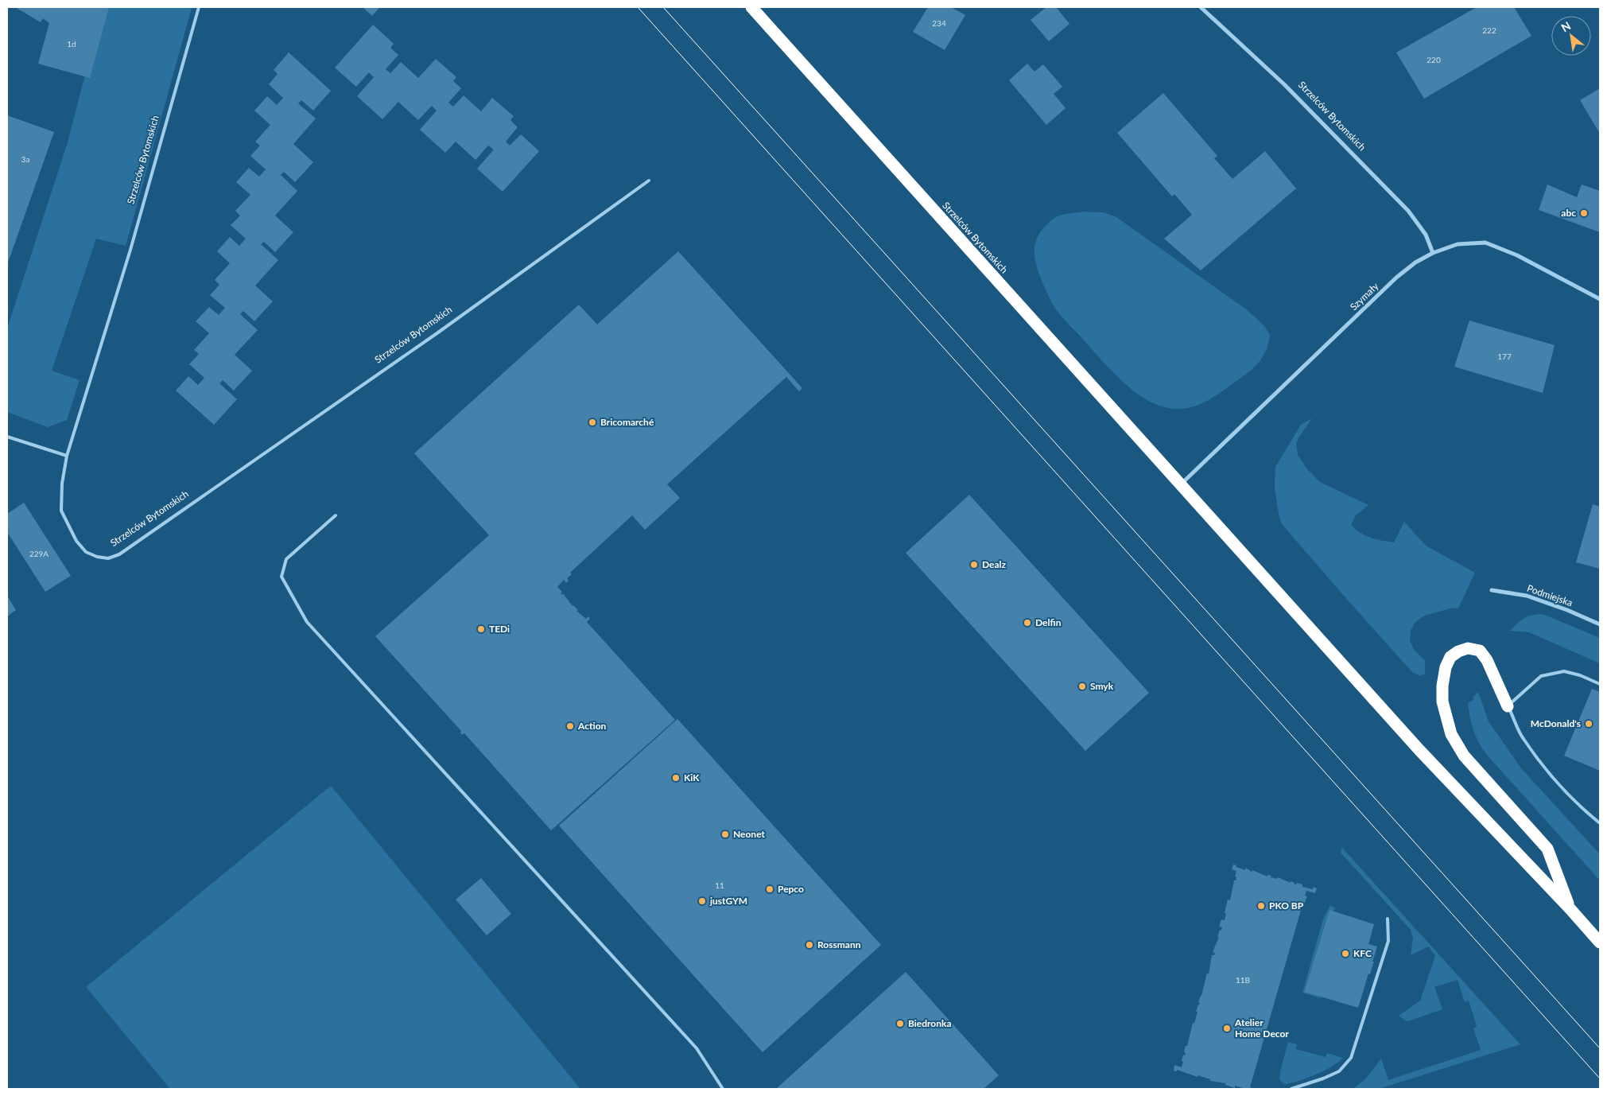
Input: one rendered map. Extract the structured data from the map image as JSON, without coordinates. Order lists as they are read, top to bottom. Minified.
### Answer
{"streets":{"highway":["Strzelców Bytomskich"],"street":["Szymały","Podmiejska"]},"crossings":[["Strzelców Bytomskich","Szymały"]],"places":["abc","Bricomarché","Dealz","Delfin","TEDi","Smyk","McDonald's","Action","KiK","Neonet","Pepco","justGYM","PKO BP","Rossmann","KFC","Biedronka","Atelier Home Decor"],"house_numbers":["234","222","1d","220","3a","177","229A","11","11B"],"north":"top left"}
